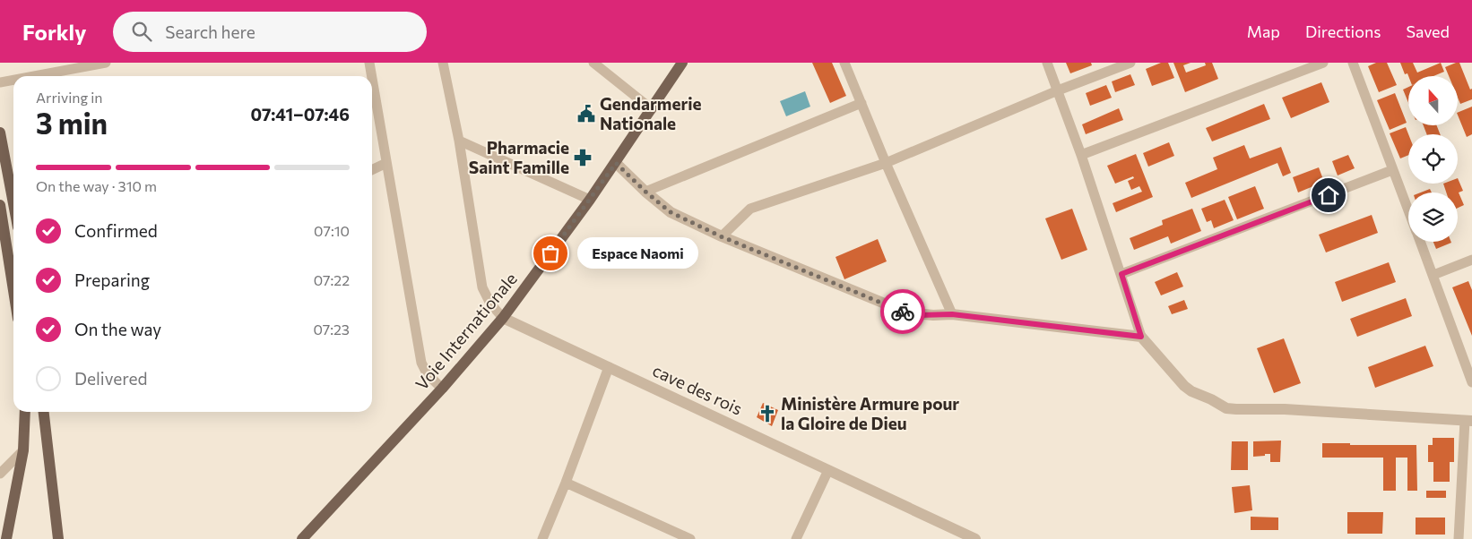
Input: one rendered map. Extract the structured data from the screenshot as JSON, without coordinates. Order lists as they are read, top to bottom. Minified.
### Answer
{"streets":{"main road":["Voie Internationale"],"street":["cave des rois"]},"crossings":[["Voie Internationale","cave des rois"]],"places":{"public building":["Gendarmerie Nationale"],"pharmacy":["Pharmacie Saint Famille"],"other":["Espace Naomi"],"church":["Ministère Armure pour la Gloire de Dieu"]},"north":"top","page":{"header":"Forkly","search":"Search here","nav":["Map","Directions","Saved"],"heading":["3 min","Arriving in","07:41–07:46"],"bar":"On the way · 310 m","list":[["Confirmed","07:10"],["Preparing","07:22"],["On the way","07:23"],"Delivered"],"bubble":"Espace Naomi"}}
